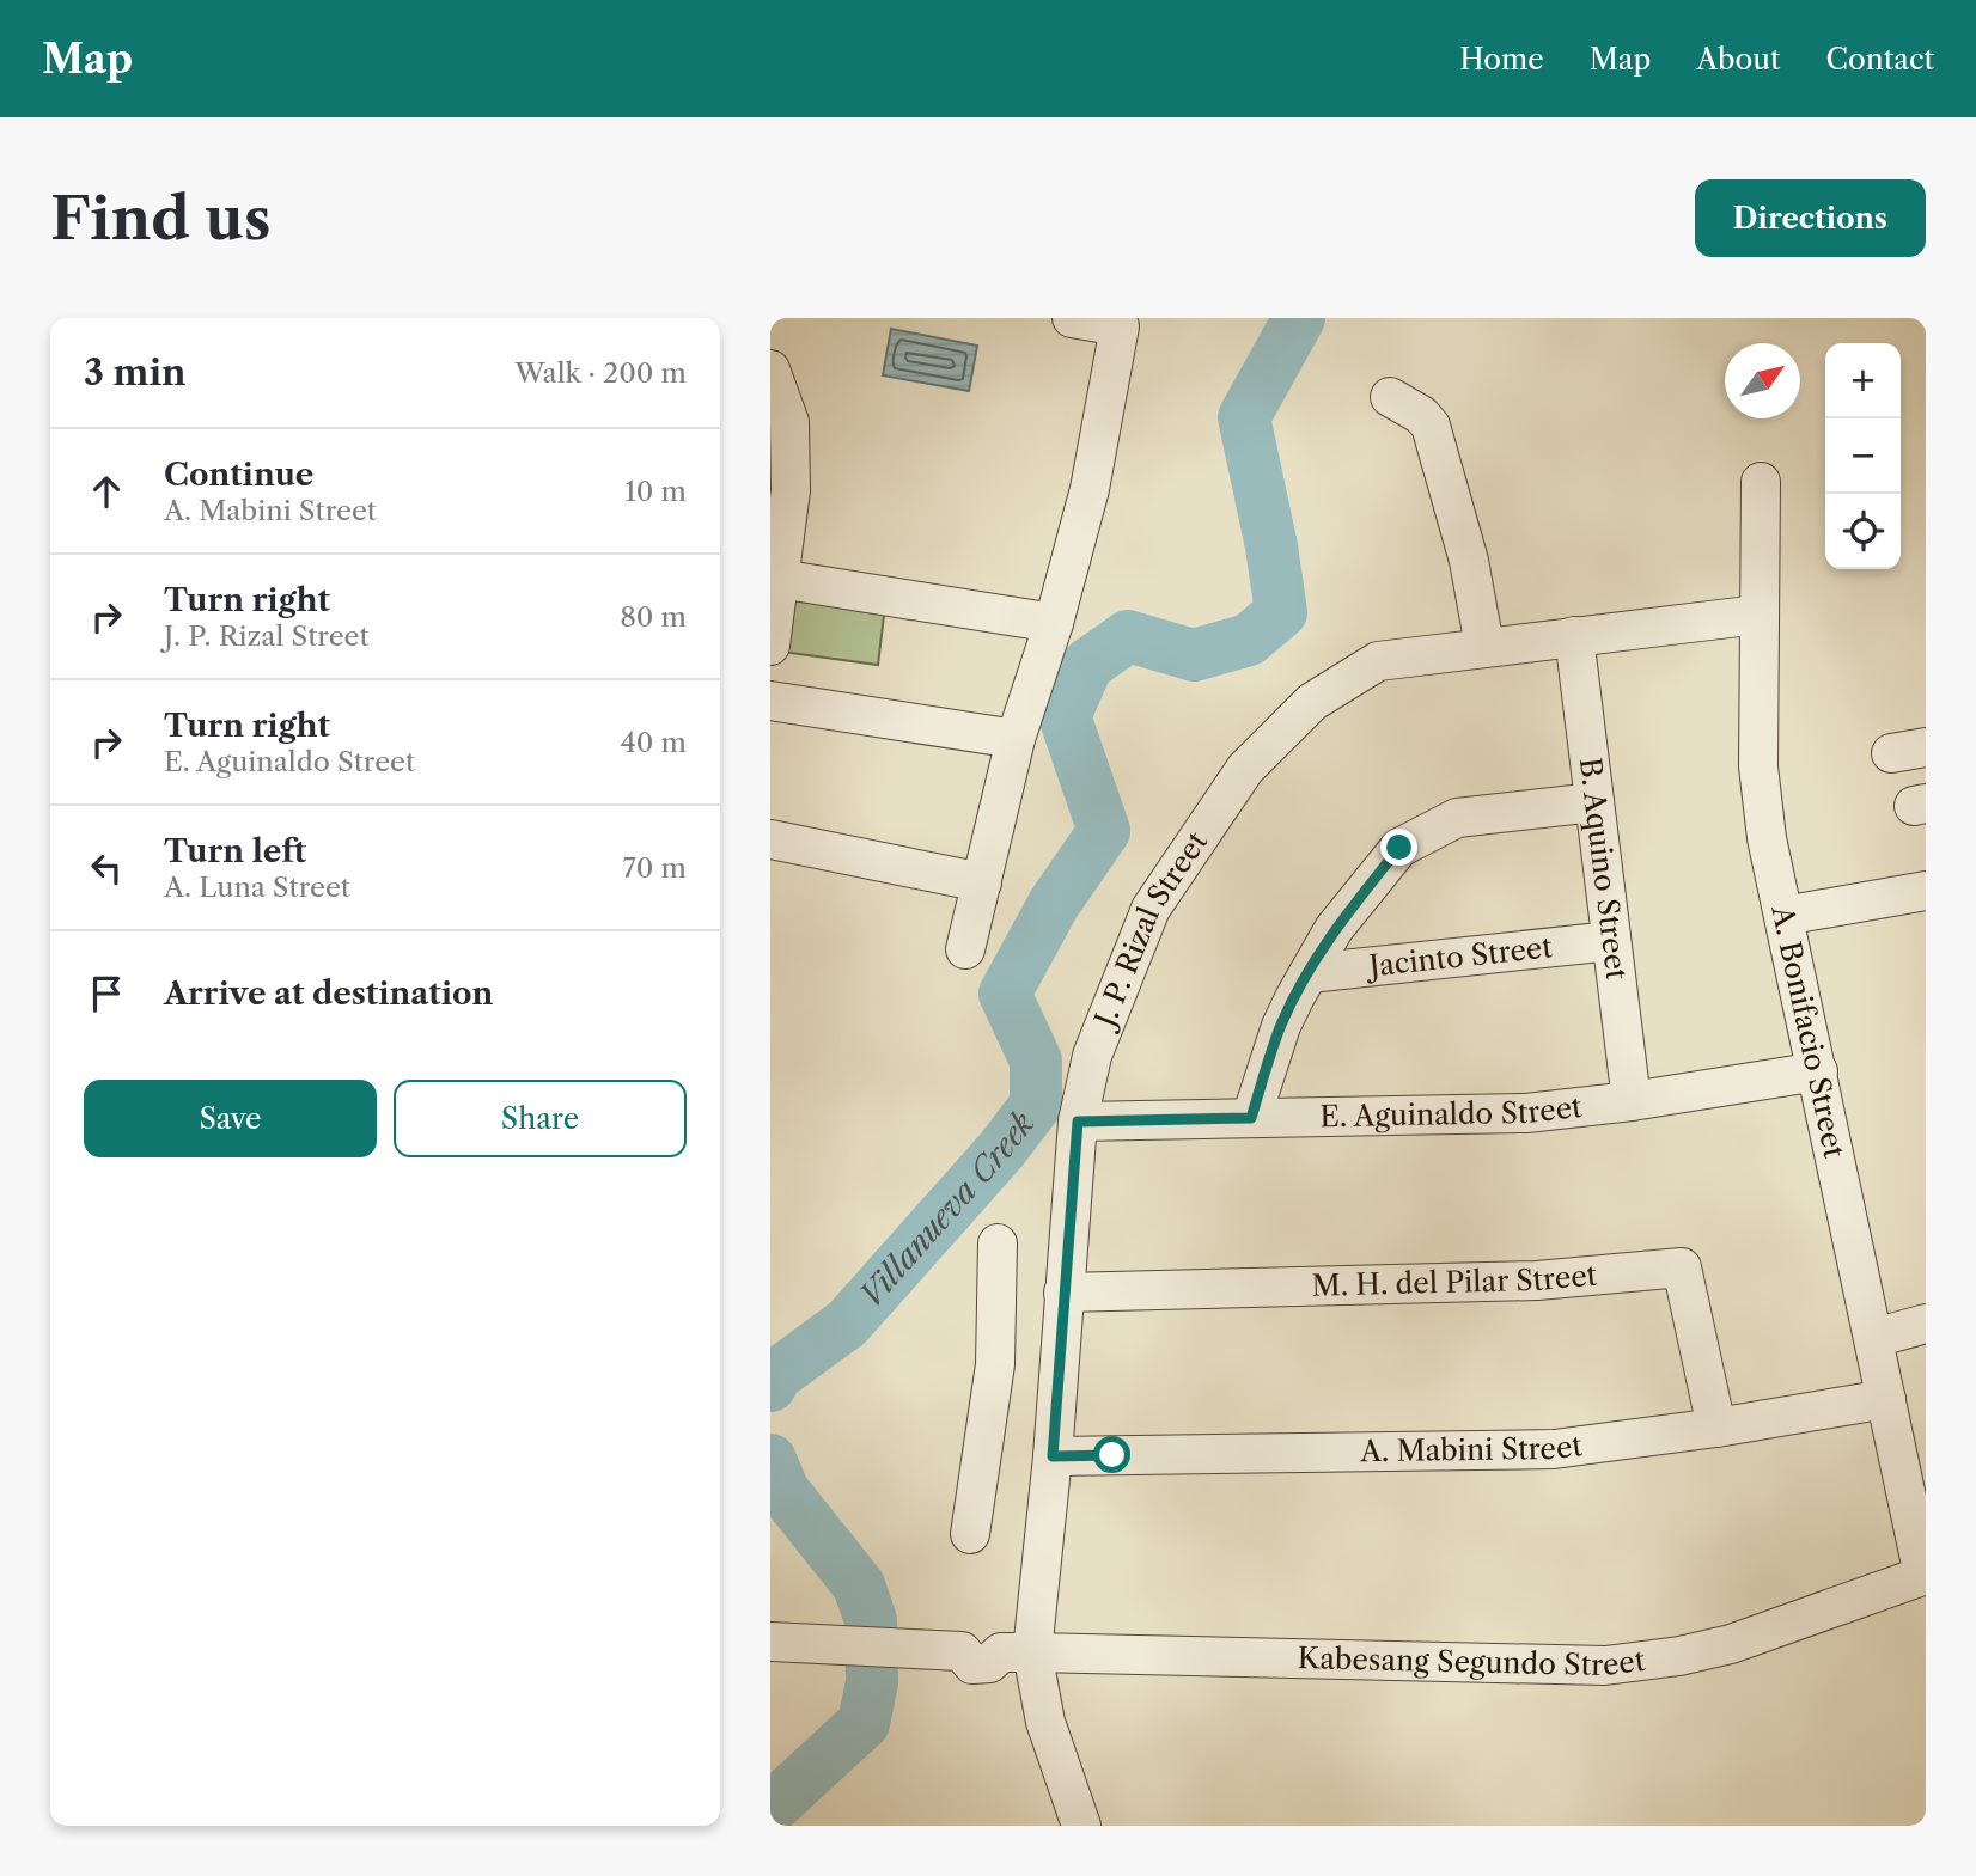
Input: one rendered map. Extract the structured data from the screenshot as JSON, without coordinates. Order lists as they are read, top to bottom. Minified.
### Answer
{"streets":{"street":["B. Aquino Street","J. P. Rizal Street","Jacinto Street","A. Bonifacio Street","E. Aguinaldo Street","M. H. del Pilar Street","A. Mabini Street","Kabesang Segundo Street"]},"crossings":[["B. Aquino Street","J. P. Rizal Street"],["B. Aquino Street","Jacinto Street"],["B. Aquino Street","E. Aguinaldo Street"],["J. P. Rizal Street","A. Bonifacio Street"],["J. P. Rizal Street","E. Aguinaldo Street"],["J. P. Rizal Street","M. H. del Pilar Street"],["J. P. Rizal Street","A. Mabini Street"],["J. P. Rizal Street","Kabesang Segundo Street"],["A. Bonifacio Street","E. Aguinaldo Street"],["A. Bonifacio Street","A. Mabini Street"],["A. Bonifacio Street","Kabesang Segundo Street"],["M. H. del Pilar Street","A. Mabini Street"]],"water":["Villanueva Creek"],"north":"top right","page":{"header":"Map","nav":["Home","Map","About","Contact"],"buttons":["Directions",["Save","Share"]],"title":"Find us","heading":["3 min","Walk · 200 m"],"map_buttons":["+","−"],"list":[["Continue","A. Mabini Street","10 m"],["Turn right","J. P. Rizal Street","80 m"],["Turn right","E. Aguinaldo Street","40 m"],["Turn left","A. Luna Street","70 m"],"Arrive at destination"]}}
